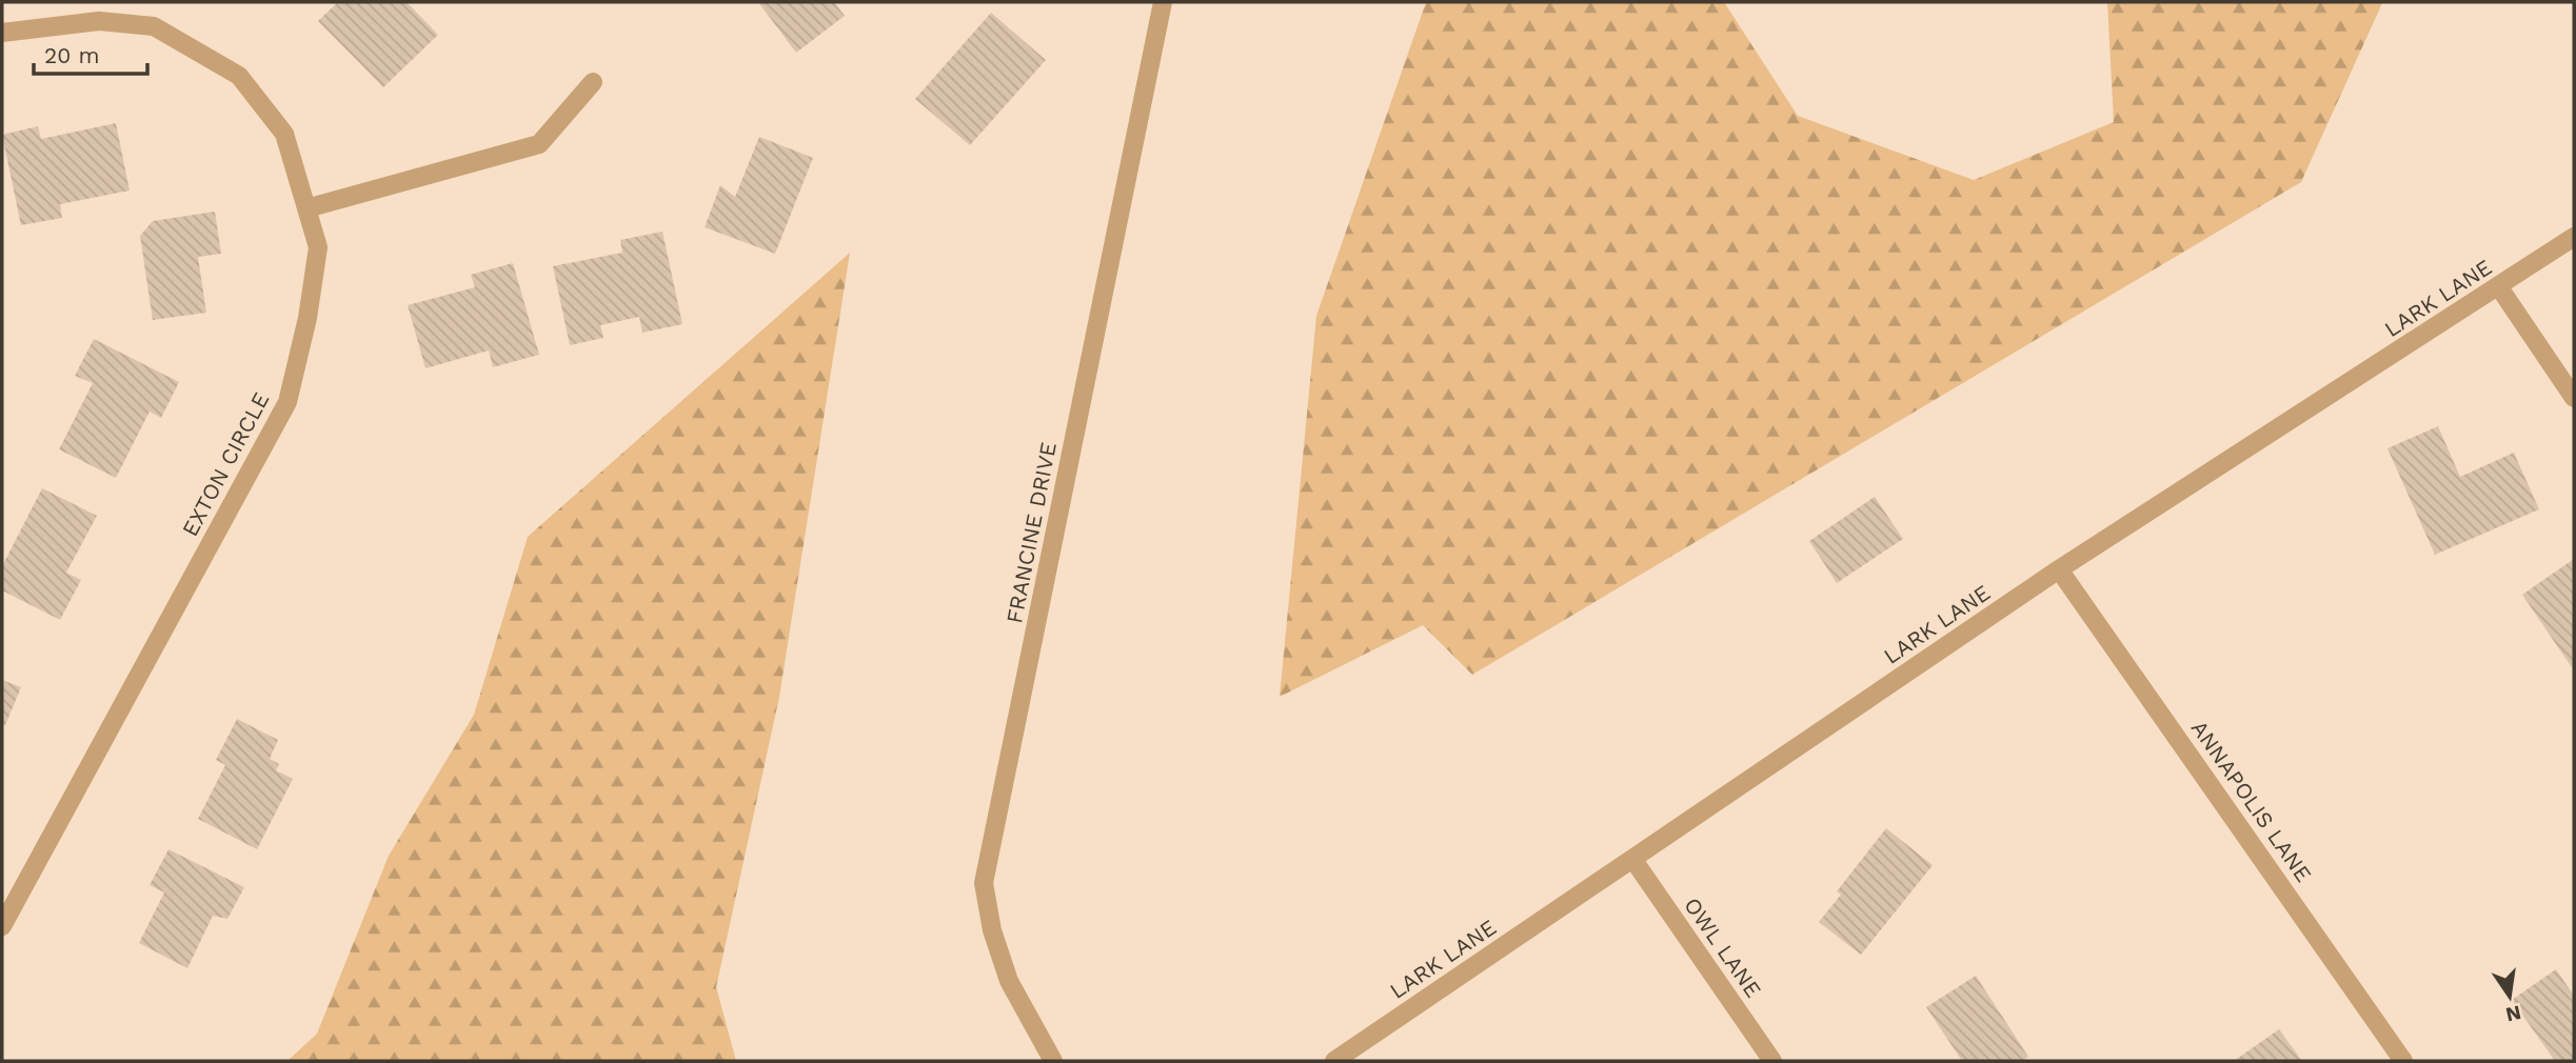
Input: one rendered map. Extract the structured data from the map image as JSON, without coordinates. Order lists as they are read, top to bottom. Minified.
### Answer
{"streets":{"street":["LARK LANE","EXTON CIRCLE","FRANCINE DRIVE","ANNAPOLIS LANE","OWL LANE"]},"crossings":[["LARK LANE","ANNAPOLIS LANE"],["LARK LANE","OWL LANE"]],"scale_bar":"20 m","north":"bottom"}
